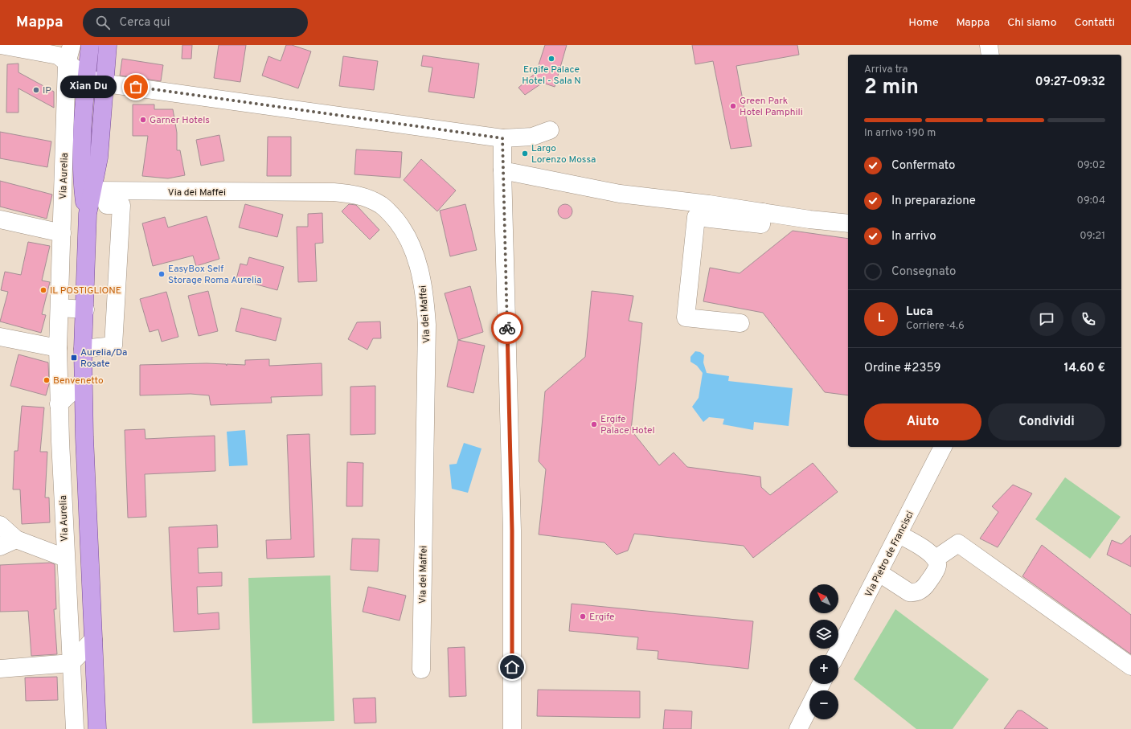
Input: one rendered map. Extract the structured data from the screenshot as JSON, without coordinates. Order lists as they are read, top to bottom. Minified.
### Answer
{"streets":{"main road":["Via Aurelia"],"street":["Via dei Maffei","Via Pietro de Francisci"]},"crossings":[["Via Aurelia","Via dei Maffei"]],"places":{"other":["Ergife Palace Hotel - Sala N","Xian Du","IP","Green Park Hotel Pamphili","Garner Hotels","Largo Lorenzo Mossa","EasyBox Self Storage Roma Aurelia","IL POSTIGLIONE","Benvenetto","Ergife Palace Hotel","Ergife"],"transit":["Aurelia/Da Rosate"]},"north":"top left","page":{"header":"Mappa","search":"Cerca qui","nav":["Home","Mappa","Chi siamo","Contatti"],"heading":["2 min","Arriva tra","09:27–09:32"],"panel":["Luca","Corriere · 4.6","Ordine #2359","14.60 €"],"bubble":"Xian Du","bar":"In arrivo · 190 m","list":[["Confermato","09:02"],["In preparazione","09:04"],["In arrivo","09:21"],"Consegnato"],"round":"L","buttons":["Aiuto","Condividi"],"map_buttons":["+","−"]}}
